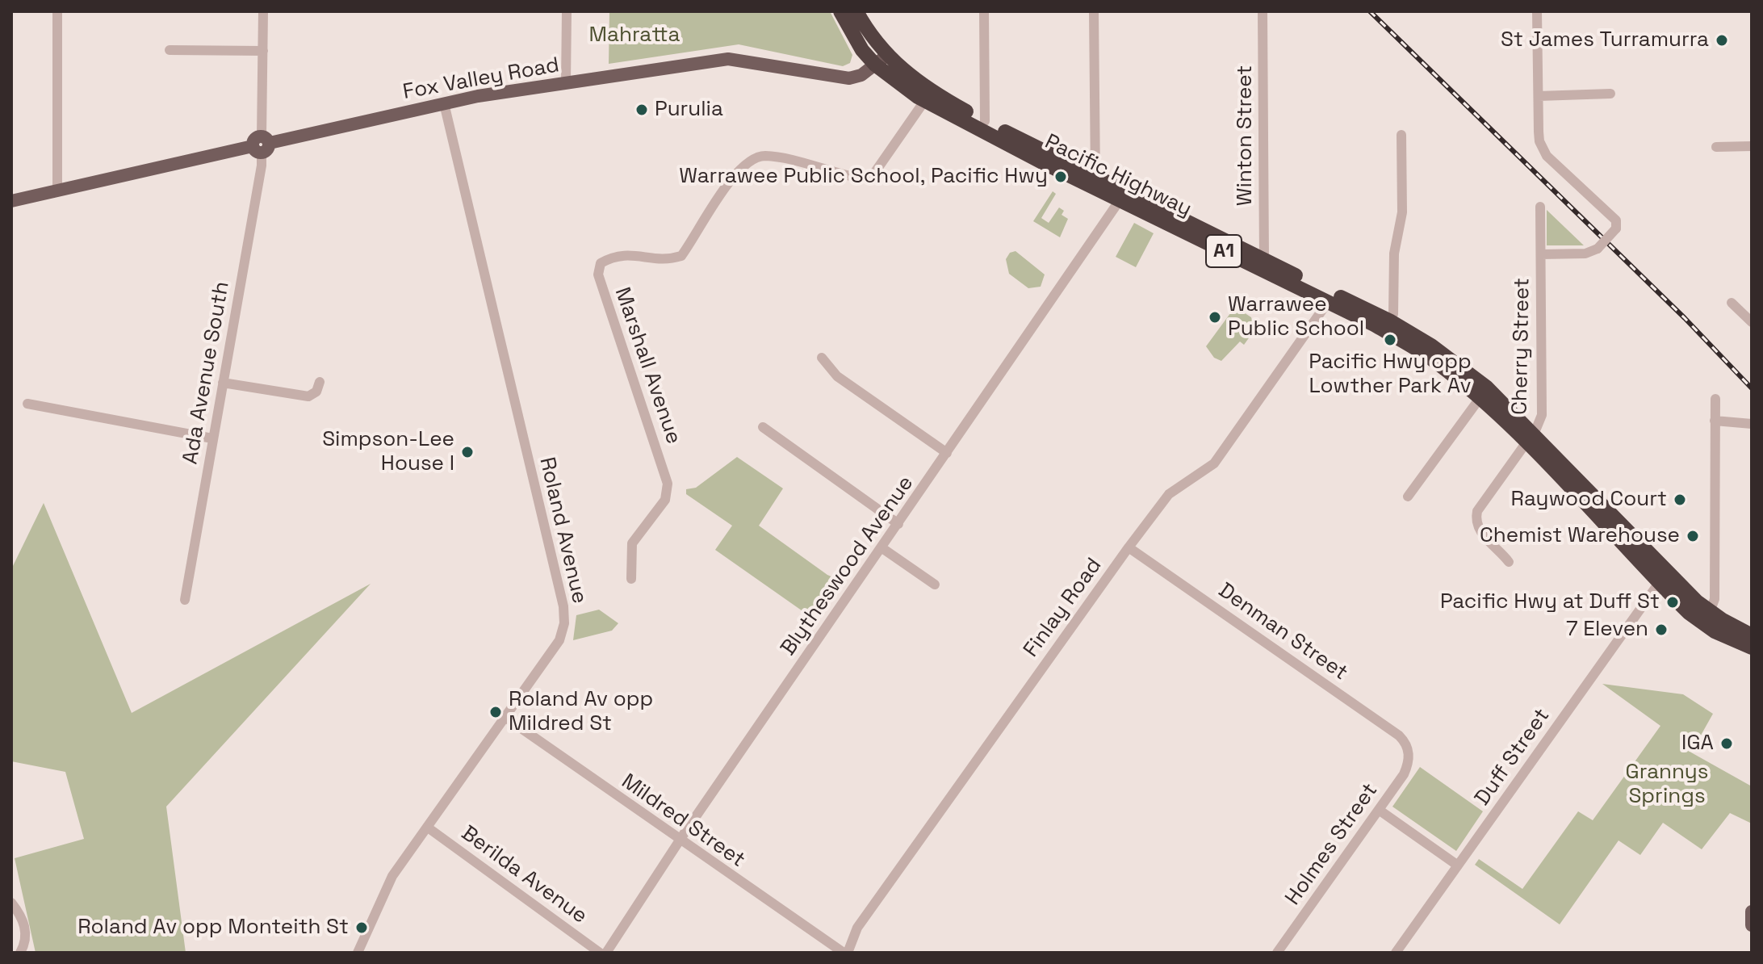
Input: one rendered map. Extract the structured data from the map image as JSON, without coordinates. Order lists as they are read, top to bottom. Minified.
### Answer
{"streets":{"highway":["Pacific Highway","A1"],"main road":["Fox Valley Road"],"street":["Winton Street","Cherry Street","Marshall Avenue","Ada Avenue South","Roland Avenue","Blytheswood Avenue","Finlay Road","Denman Street","Duff Street","Mildred Street","Holmes Street","Berilda Avenue"]},"crossings":[["Fox Valley Road","Pacific Highway"],["Fox Valley Road","Ada Avenue South"],["Fox Valley Road","Roland Avenue"],["Winton Street","Pacific Highway"],["Pacific Highway","Cherry Street"],["Pacific Highway","Marshall Avenue"],["Pacific Highway","Blytheswood Avenue"],["Pacific Highway","Finlay Road"],["Pacific Highway","Duff Street"],["Roland Avenue","Mildred Street"],["Roland Avenue","Berilda Avenue"],["Blytheswood Avenue","Mildred Street"],["Finlay Road","Denman Street"],["Finlay Road","Mildred Street"],["Denman Street","Holmes Street"]],"parks":["Mahratta","Grannys Springs"],"places":["St James Turramurra","Purulia","Warrawee Public School, Pacific Hwy","Warrawee Public School","Pacific Hwy opp Lowther Park Av","Simpson-Lee House I","Raywood Court","Chemist Warehouse","Pacific Hwy at Duff St","7 Eleven","Roland Av opp Mildred St","IGA","Roland Av opp Monteith St"]}
